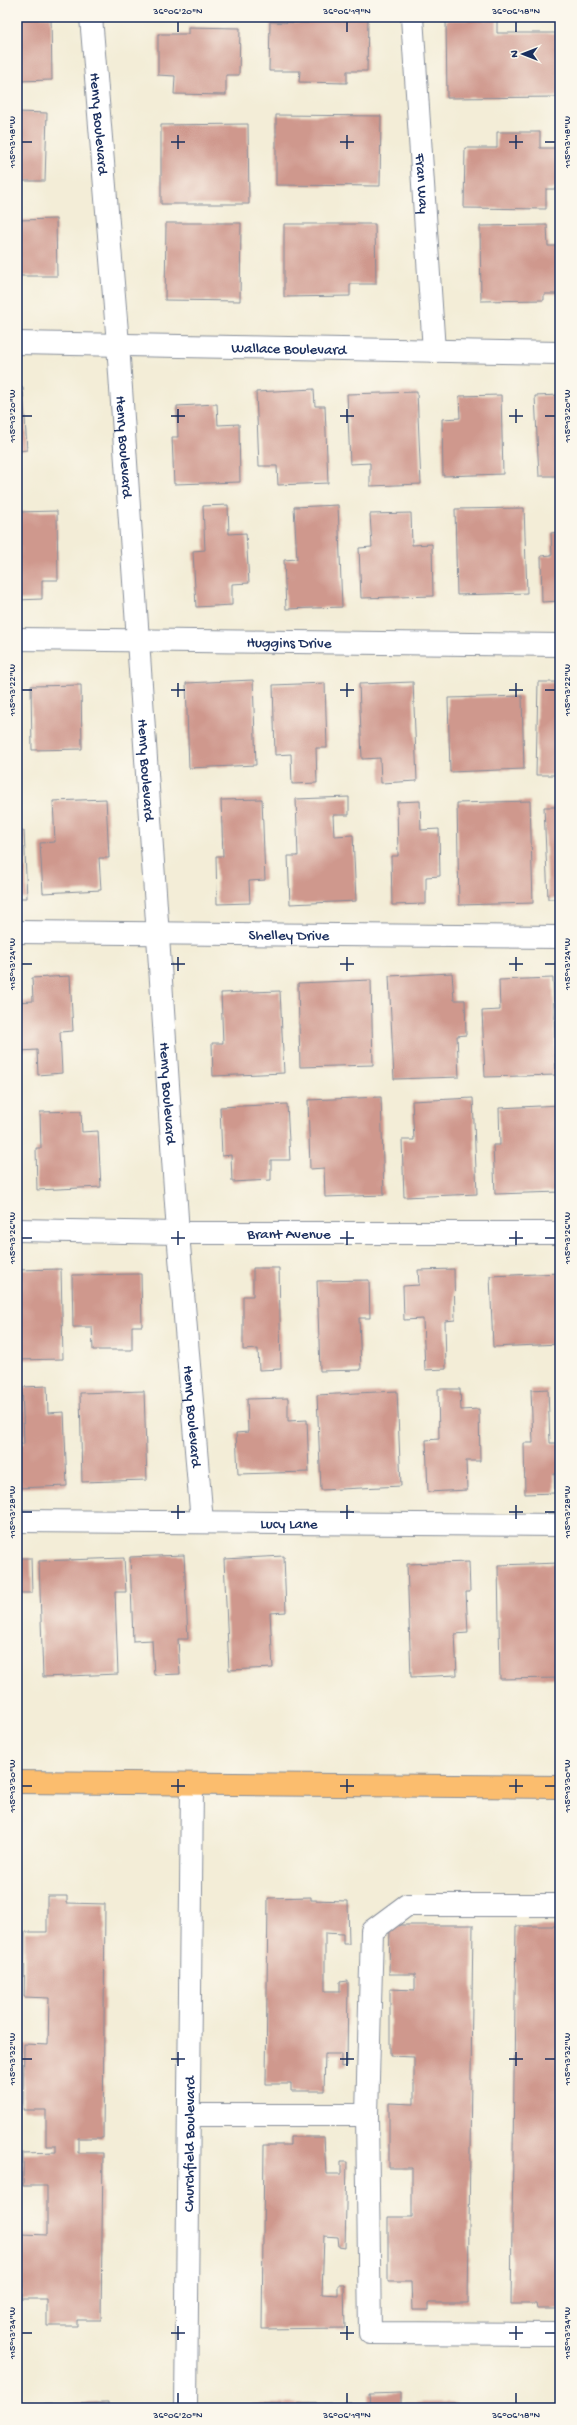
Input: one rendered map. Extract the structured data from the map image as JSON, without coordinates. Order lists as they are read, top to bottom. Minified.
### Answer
{"streets":{"street":["Henry Boulevard","Fran Way","Wallace Boulevard","Huggins Drive","Shelley Drive","Brant Avenue","Lucy Lane","Churchfield Boulevard"]},"crossings":[["Henry Boulevard","Wallace Boulevard"],["Henry Boulevard","Huggins Drive"],["Henry Boulevard","Shelley Drive"],["Henry Boulevard","Brant Avenue"],["Henry Boulevard","Lucy Lane"],["Fran Way","Wallace Boulevard"]],"north":"left","coordinates":["36°06'20\"N","36°06'19\"N","36°06'18\"N","115°13'18\"W","115°13'20\"W","115°13'22\"W","115°13'24\"W","115°13'26\"W","115°13'28\"W","115°13'30\"W","115°13'32\"W","115°13'34\"W"]}
